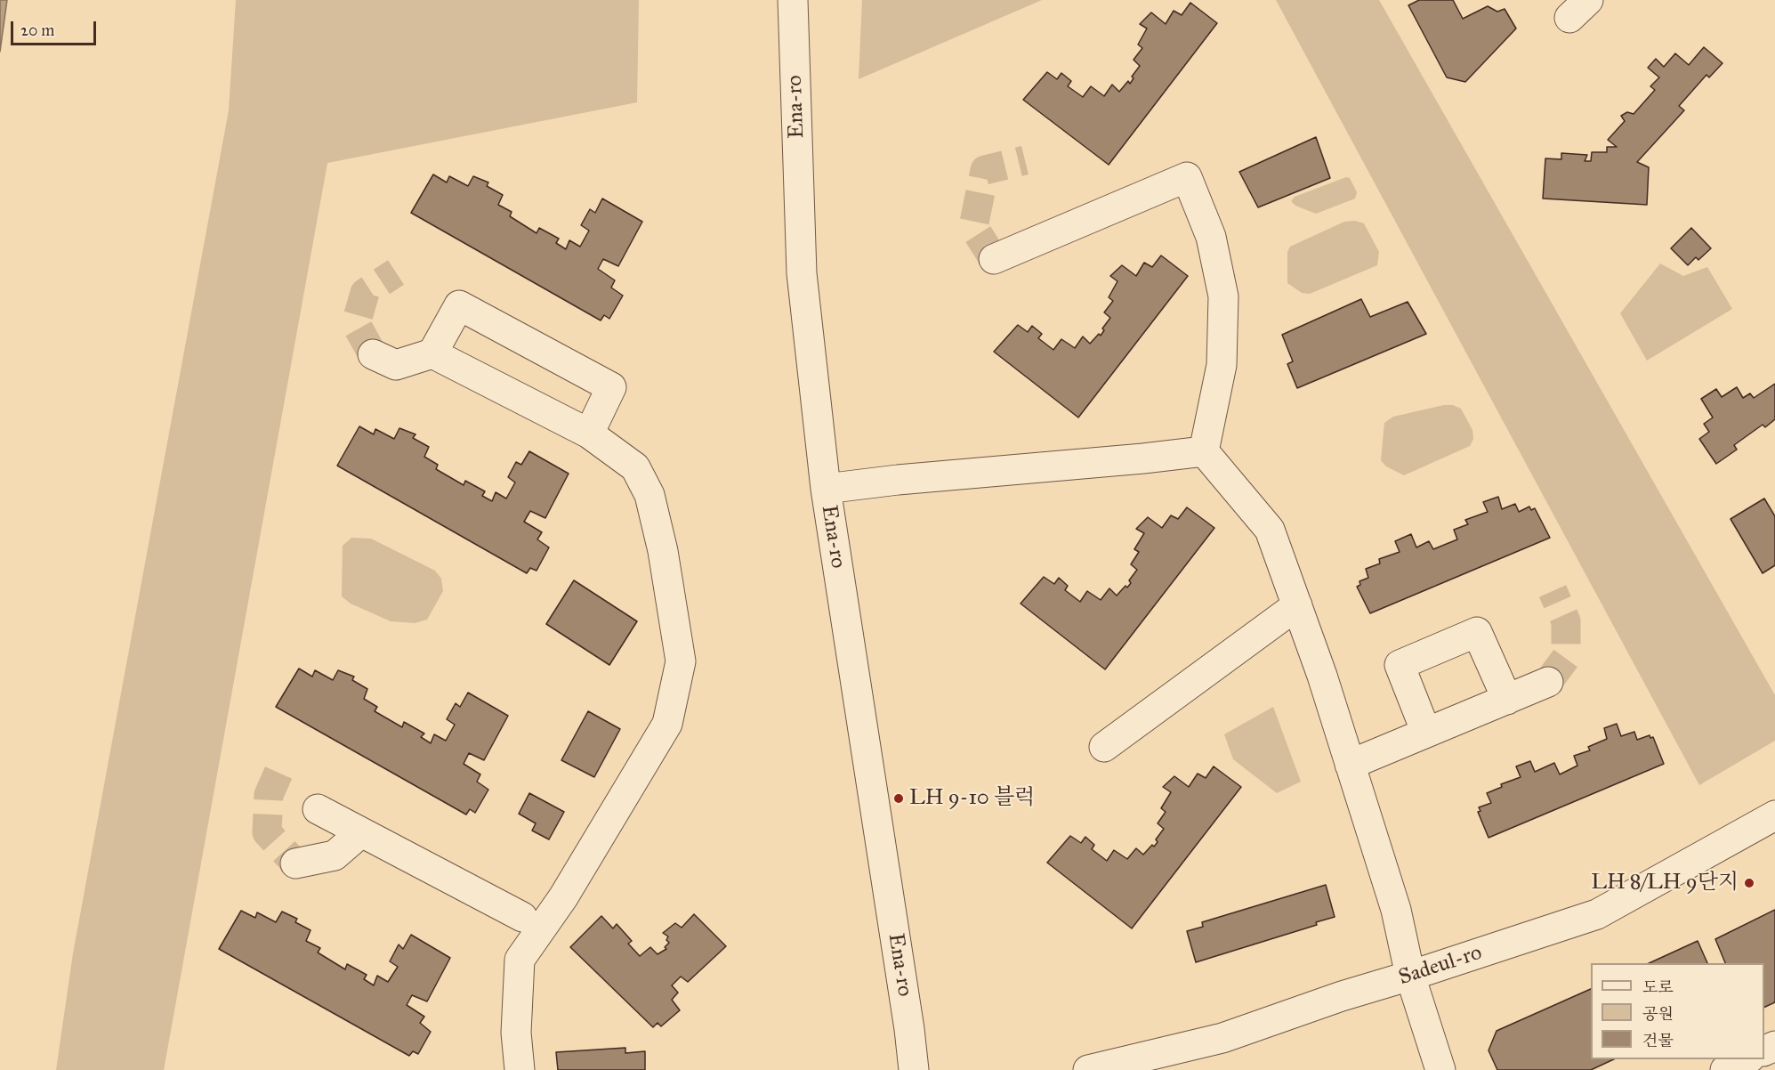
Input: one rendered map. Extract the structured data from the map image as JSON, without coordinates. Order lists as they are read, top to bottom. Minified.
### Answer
{"streets":{"street":["Ena-ro","Sadeul-ro"]},"places":["LH 9-10 블럭","LH 8/LH 9단지"],"legend":["도로","공원","건물"],"scale_bar":"20 m"}
